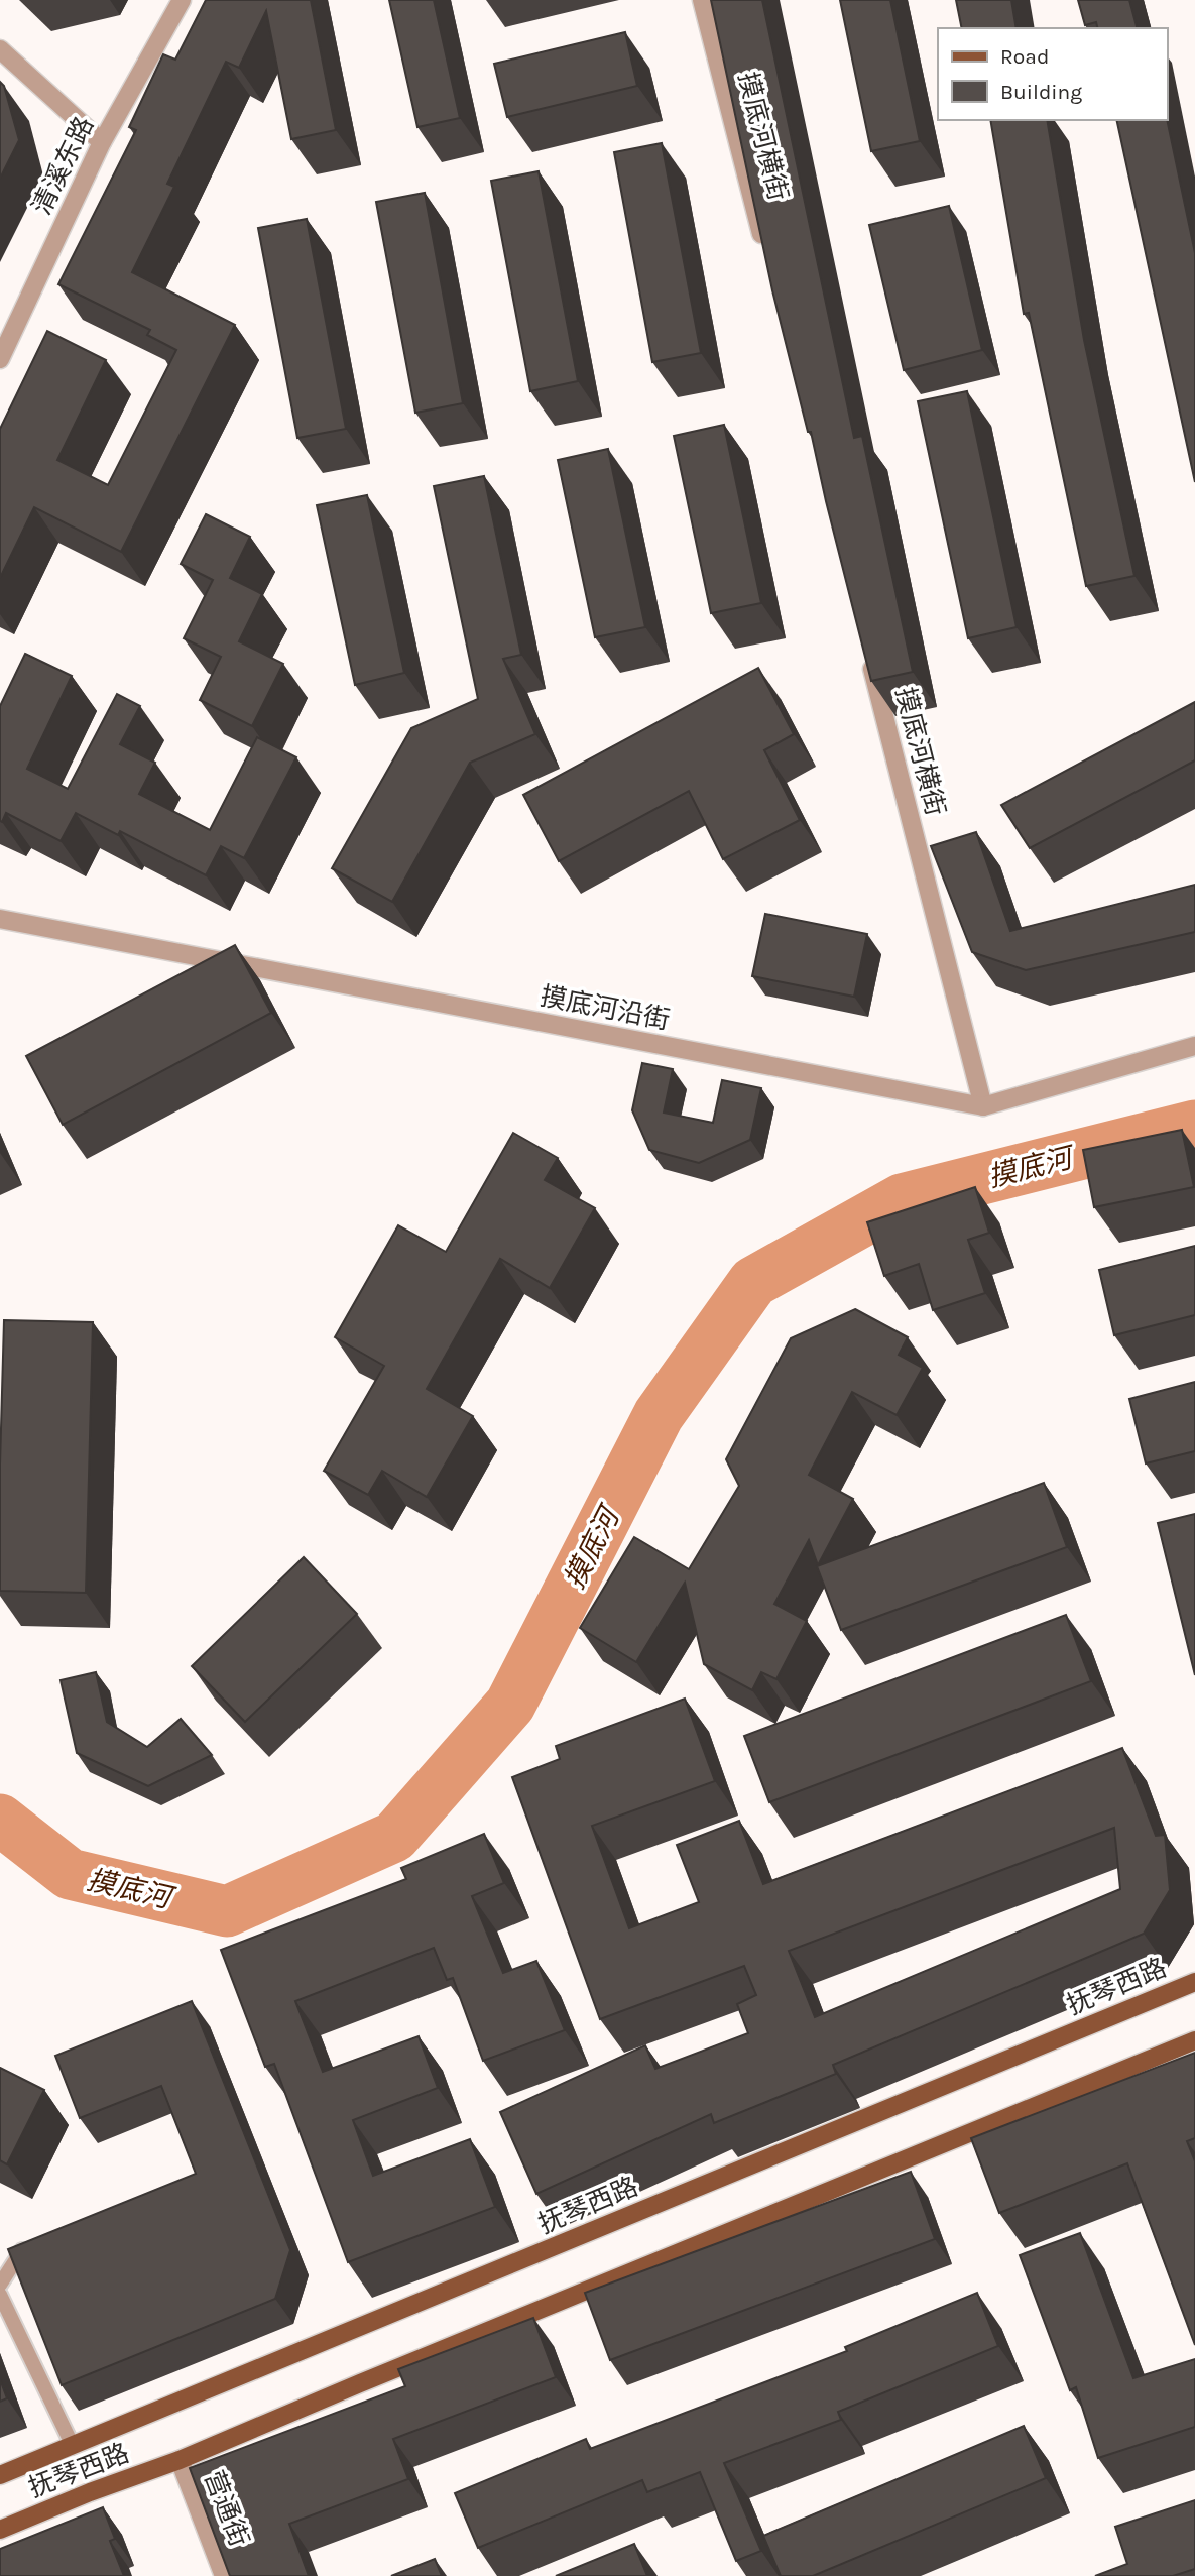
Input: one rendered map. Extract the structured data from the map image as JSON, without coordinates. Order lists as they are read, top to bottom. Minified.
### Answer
{"streets":{"main road":["抚琴西路"],"street":["摸底河横街","清溪东路","摸底河沿街","营通街"]},"crossings":[["摸底河横街","摸底河沿街"],["抚琴西路","营通街"]],"water":["摸底河"],"legend":["Road","Building"]}
